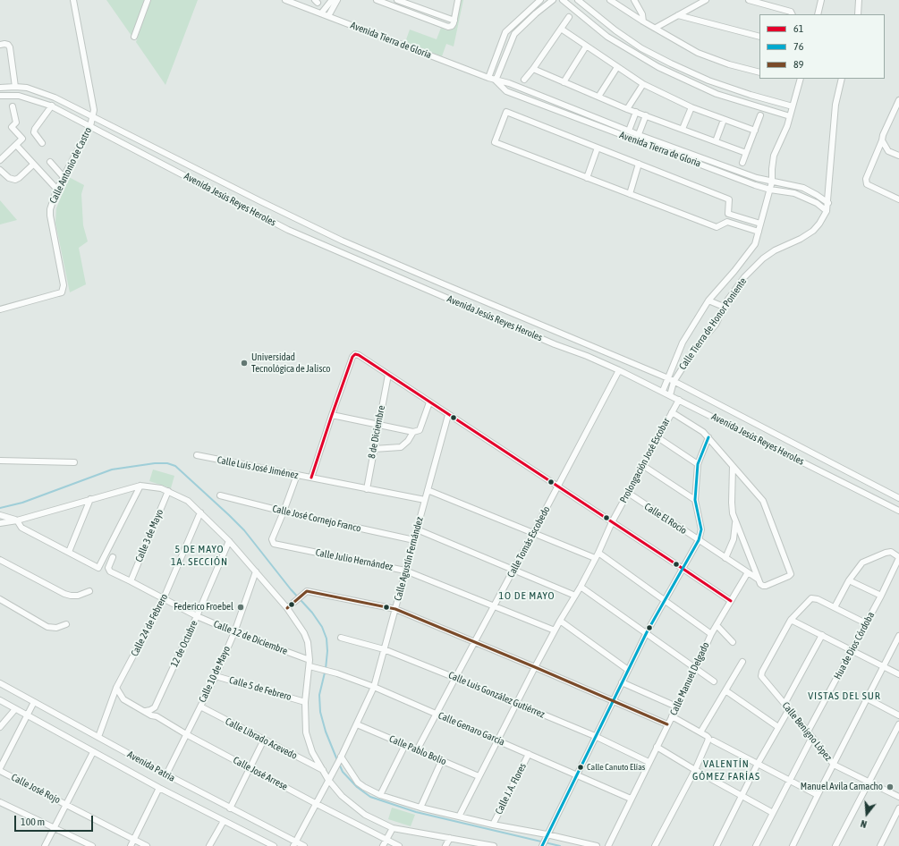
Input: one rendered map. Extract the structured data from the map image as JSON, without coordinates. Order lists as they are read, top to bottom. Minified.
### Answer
{"streets":{"street":["Avenida Tierra de Gloria","Calle Antonio de Castro","Avenida Jesús Reyes Heroles","Calle Tierra de Honor Poniente","8 de Diciembre","Prolongación José Escobar","Calle Luis José Jiménez","Calle José Cornejo Franco","Calle El Rocío","Calle 3 de Mayo","Calle Tomás Escobedo","Calle Agustín Fernández","Calle Julio Hernández","Calle 24 de Febrero","Calle 12 de Diciembre","12 de Octubre","Hua de Dios Córdoba","Calle 10 de Mayo","Calle Manuel Delgado","Calle 5 de Febrero","Calle Luis González Gutiérrez","Calle Genaro García","Calle Benigno López","Calle Librado Acevedo","Calle Pablo Bolio","Avenida Patria","Calle José Arrese","Calle José Rojo","Calle J. A. Flores"]},"crossings":[["Avenida Tierra de Gloria","Calle Tierra de Honor Poniente"],["Calle Antonio de Castro","Avenida Jesús Reyes Heroles"],["Avenida Jesús Reyes Heroles","Calle Tierra de Honor Poniente"],["Avenida Jesús Reyes Heroles","Prolongación José Escobar"],["Avenida Jesús Reyes Heroles","Calle Tomás Escobedo"],["8 de Diciembre","Calle Luis José Jiménez"],["Prolongación José Escobar","Calle El Rocío"],["Prolongación José Escobar","Calle Julio Hernández"],["Prolongación José Escobar","Calle Luis González Gutiérrez"],["Prolongación José Escobar","Calle Genaro García"],["Prolongación José Escobar","Calle Pablo Bolio"],["Calle Luis José Jiménez","Calle Agustín Fernández"],["Calle José Cornejo Franco","Calle Agustín Fernández"],["Calle José Cornejo Franco","Calle Julio Hernández"],["Calle El Rocío","Calle Manuel Delgado"],["Calle 3 de Mayo","Calle 12 de Diciembre"],["Calle Tomás Escobedo","Calle Julio Hernández"],["Calle Tomás Escobedo","Calle Luis González Gutiérrez"],["Calle Tomás Escobedo","Calle Genaro García"],["Calle Tomás Escobedo","Calle Pablo Bolio"],["Calle Agustín Fernández","Calle Julio Hernández"],["Calle Agustín Fernández","Calle Luis González Gutiérrez"],["Calle Agustín Fernández","Calle Genaro García"],["Calle Agustín Fernández","Calle Pablo Bolio"],["Calle Agustín Fernández","Avenida Patria"],["Calle Agustín Fernández","Calle José Arrese"],["Calle 24 de Febrero","Calle 12 de Diciembre"],["Calle 24 de Febrero","Avenida Patria"],["Calle 12 de Diciembre","12 de Octubre"],["Calle 12 de Diciembre","Calle 10 de Mayo"],["Calle 12 de Diciembre","Calle Genaro García"],["Hua de Dios Córdoba","Calle Benigno López"],["Calle 10 de Mayo","Calle 5 de Febrero"],["Calle 10 de Mayo","Calle Librado Acevedo"],["Calle 10 de Mayo","Avenida Patria"],["Calle 10 de Mayo","Calle José Arrese"],["Calle Manuel Delgado","Calle Luis González Gutiérrez"],["Calle Manuel Delgado","Calle Genaro García"],["Calle Genaro García","Calle J. A. Flores"]],"districts":["5 DE MAYO 1A. SECCIÓN","1O DE MAYO","VISTAS DEL SUR","VALENTÍN GÓMEZ FARÍAS"],"places":["Universidad Tecnológica de Jalisco","Federico Froebel","Calle Canuto Elías","Manuel Avila Camacho"],"lines":["transit line 61","transit line 76","transit line 89"],"legend":["61","76","89"],"scale_bar":"100 m","north":"bottom"}
